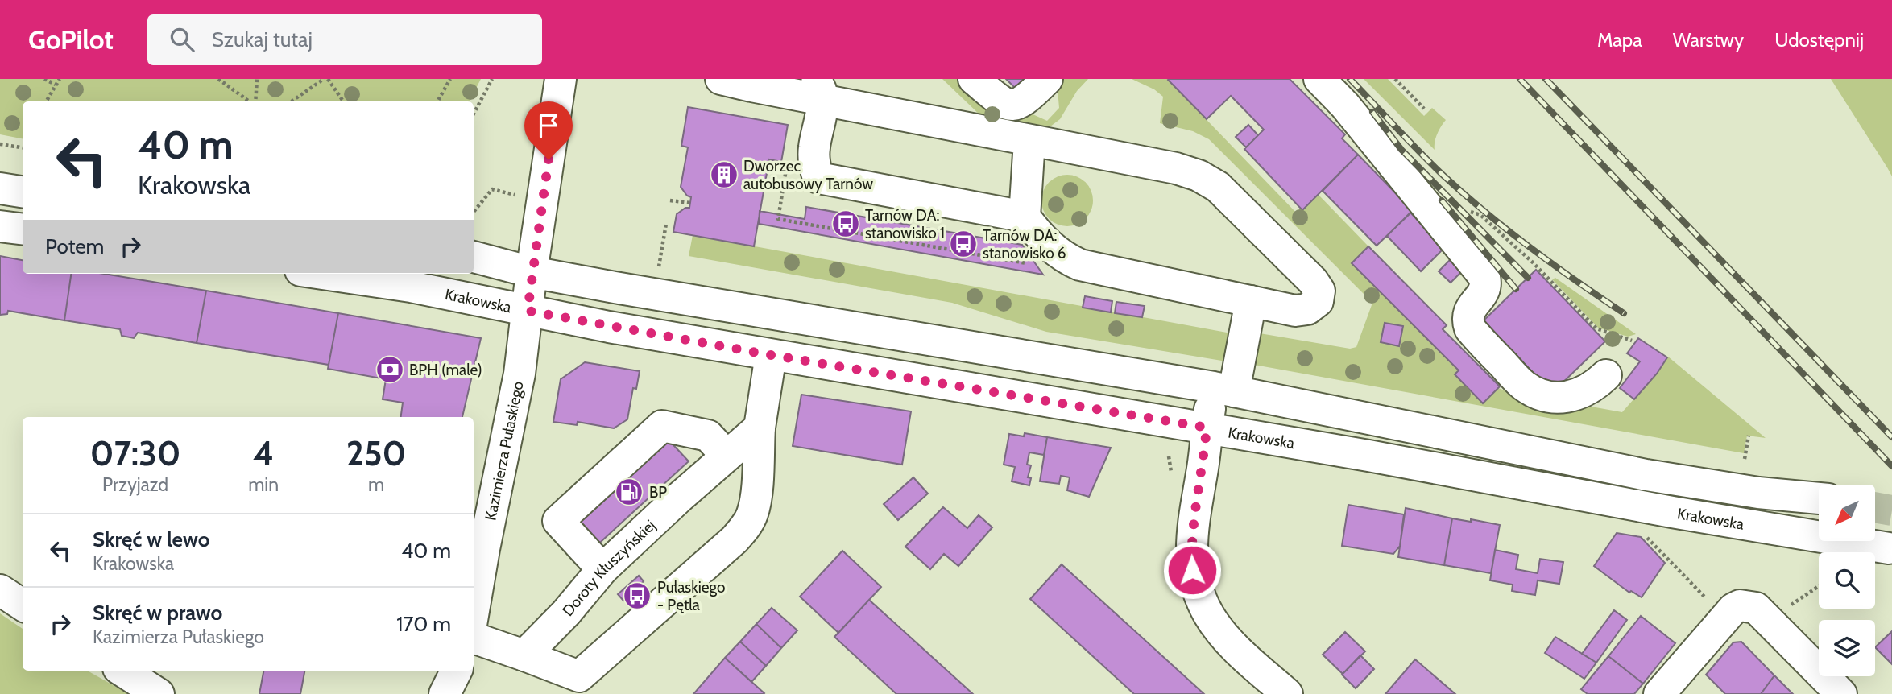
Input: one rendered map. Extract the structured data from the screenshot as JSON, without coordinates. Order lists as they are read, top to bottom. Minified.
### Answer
{"streets":{"street":["Krakowska","Kazimierza Pułaskiego","Doroty Kłuszyńskiej"]},"crossings":[["Krakowska","Kazimierza Pułaskiego"]],"places":{"building":["Dworzec autobusowy Tarnów"],"bus stop":["Tarnów DA: stanowisko 1","Tarnów DA: stanowisko 6","Pułaskiego - Pętla"],"bank":["BPH (male)"],"fuel station":["BP"]},"north":"bottom left","page":{"header":"GoPilot","search":"Szukaj tutaj","nav":["Mapa","Warstwy","Udostępnij"],"turn":["40 m","Krakowska"],"then":"Potem","eta":["07:30","Przyjazd","4","min","250","m"],"list":[{"name":"Skręć w lewo","note":"Krakowska","value":"40 m"},{"name":"Skręć w prawo","note":"Kazimierza Pułaskiego","value":"170 m"}]}}
